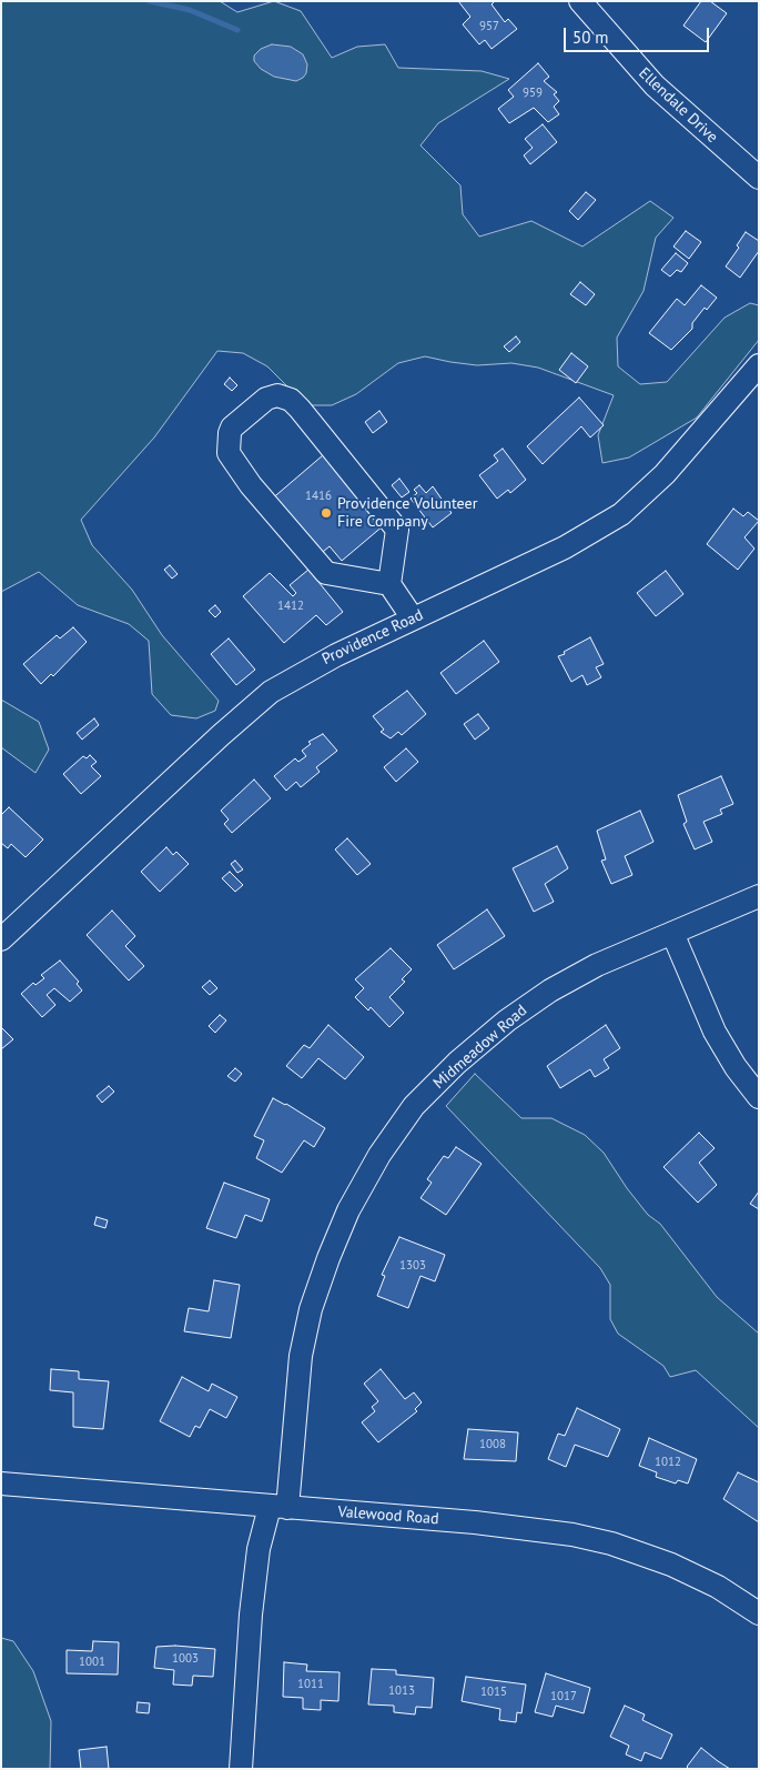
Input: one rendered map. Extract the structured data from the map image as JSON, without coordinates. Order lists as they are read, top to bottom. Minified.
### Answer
{"streets":{"street":["Ellendale Drive","Providence Road","Midmeadow Road","Valewood Road"]},"crossings":[["Midmeadow Road","Valewood Road"]],"places":["Providence Volunteer Fire Company"],"house_numbers":["957","959","1416","1412","1303","1008","1012","1003","1001","1011","1013","1015","1017"],"scale_bar":"50 m"}
